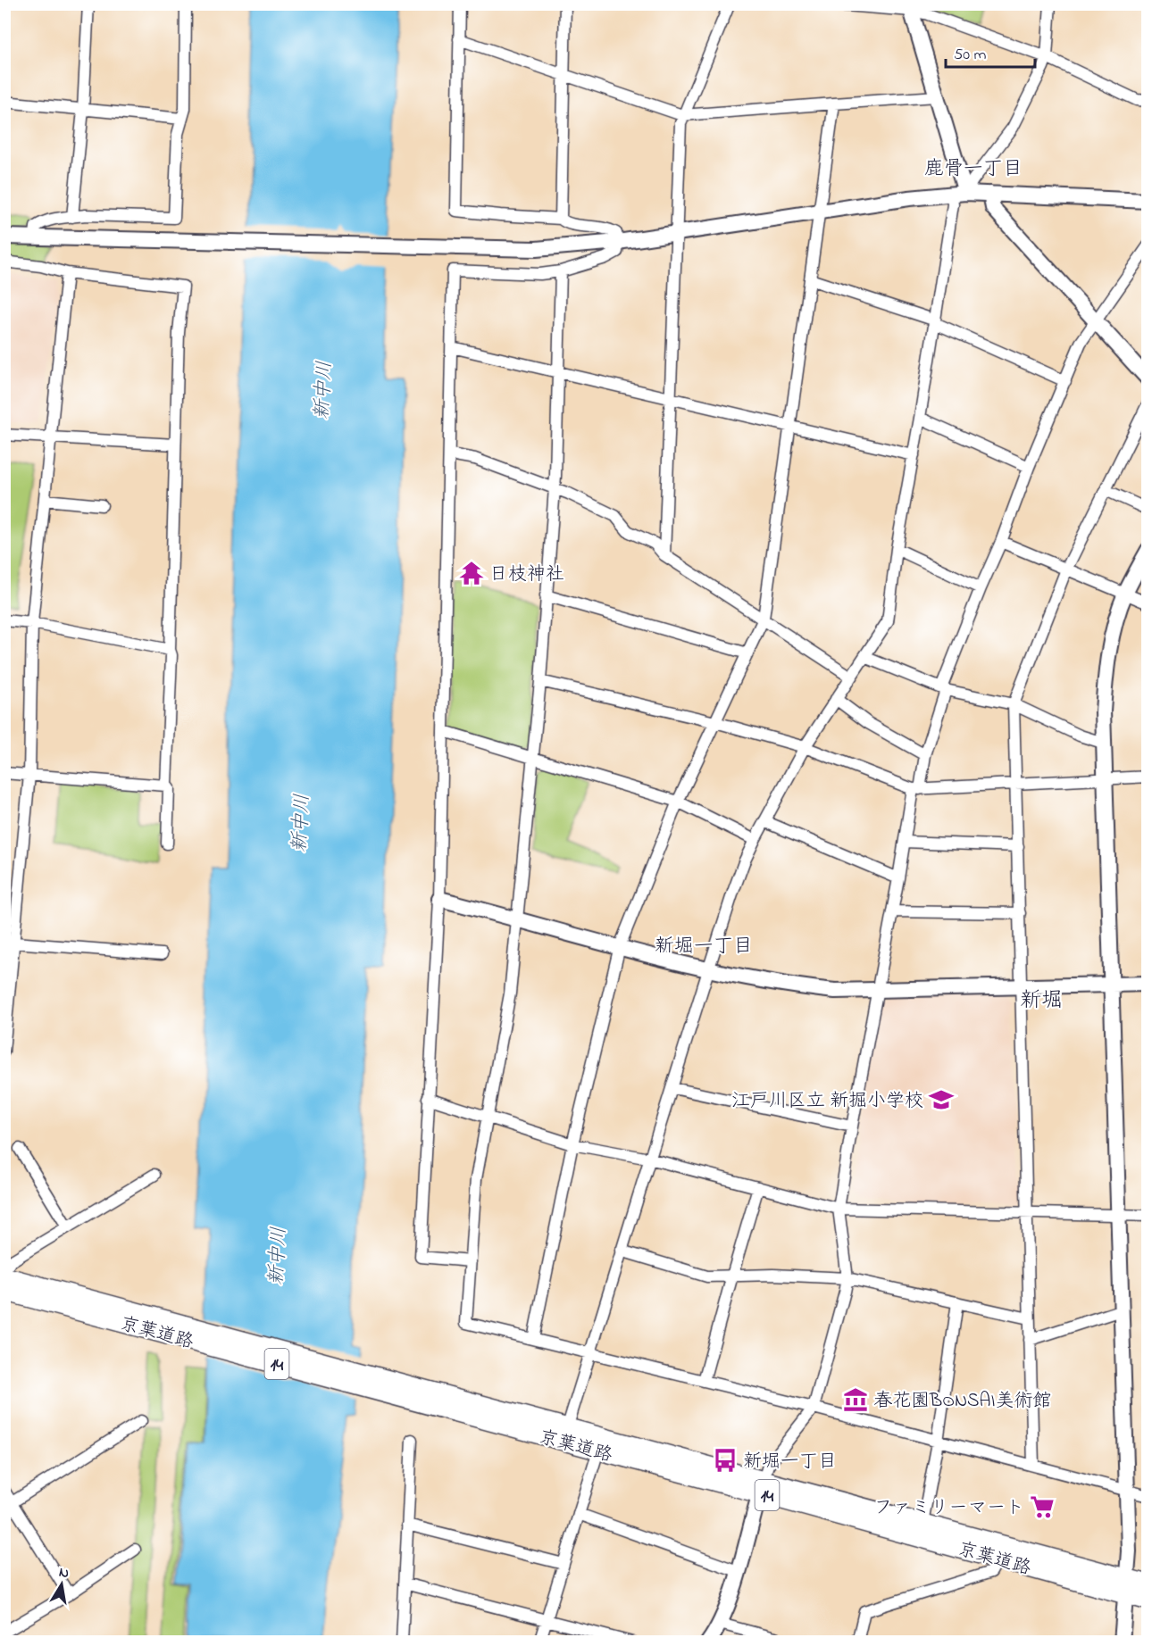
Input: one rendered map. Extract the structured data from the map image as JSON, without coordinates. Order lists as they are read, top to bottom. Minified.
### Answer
{"streets":{"highway":["京葉道路","14"]},"districts":["鹿骨一丁目","新堀一丁目","新堀"],"water":["新中川"],"places":{"temple":["日枝神社"],"school or university":["江戸川区立 新掘小学校"],"museum":["春花園BONSAI美術館"],"bus stop":["新堀一丁目"],"supermarket":["ファミリーマート"]},"scale_bar":"50 m","north":"top"}
